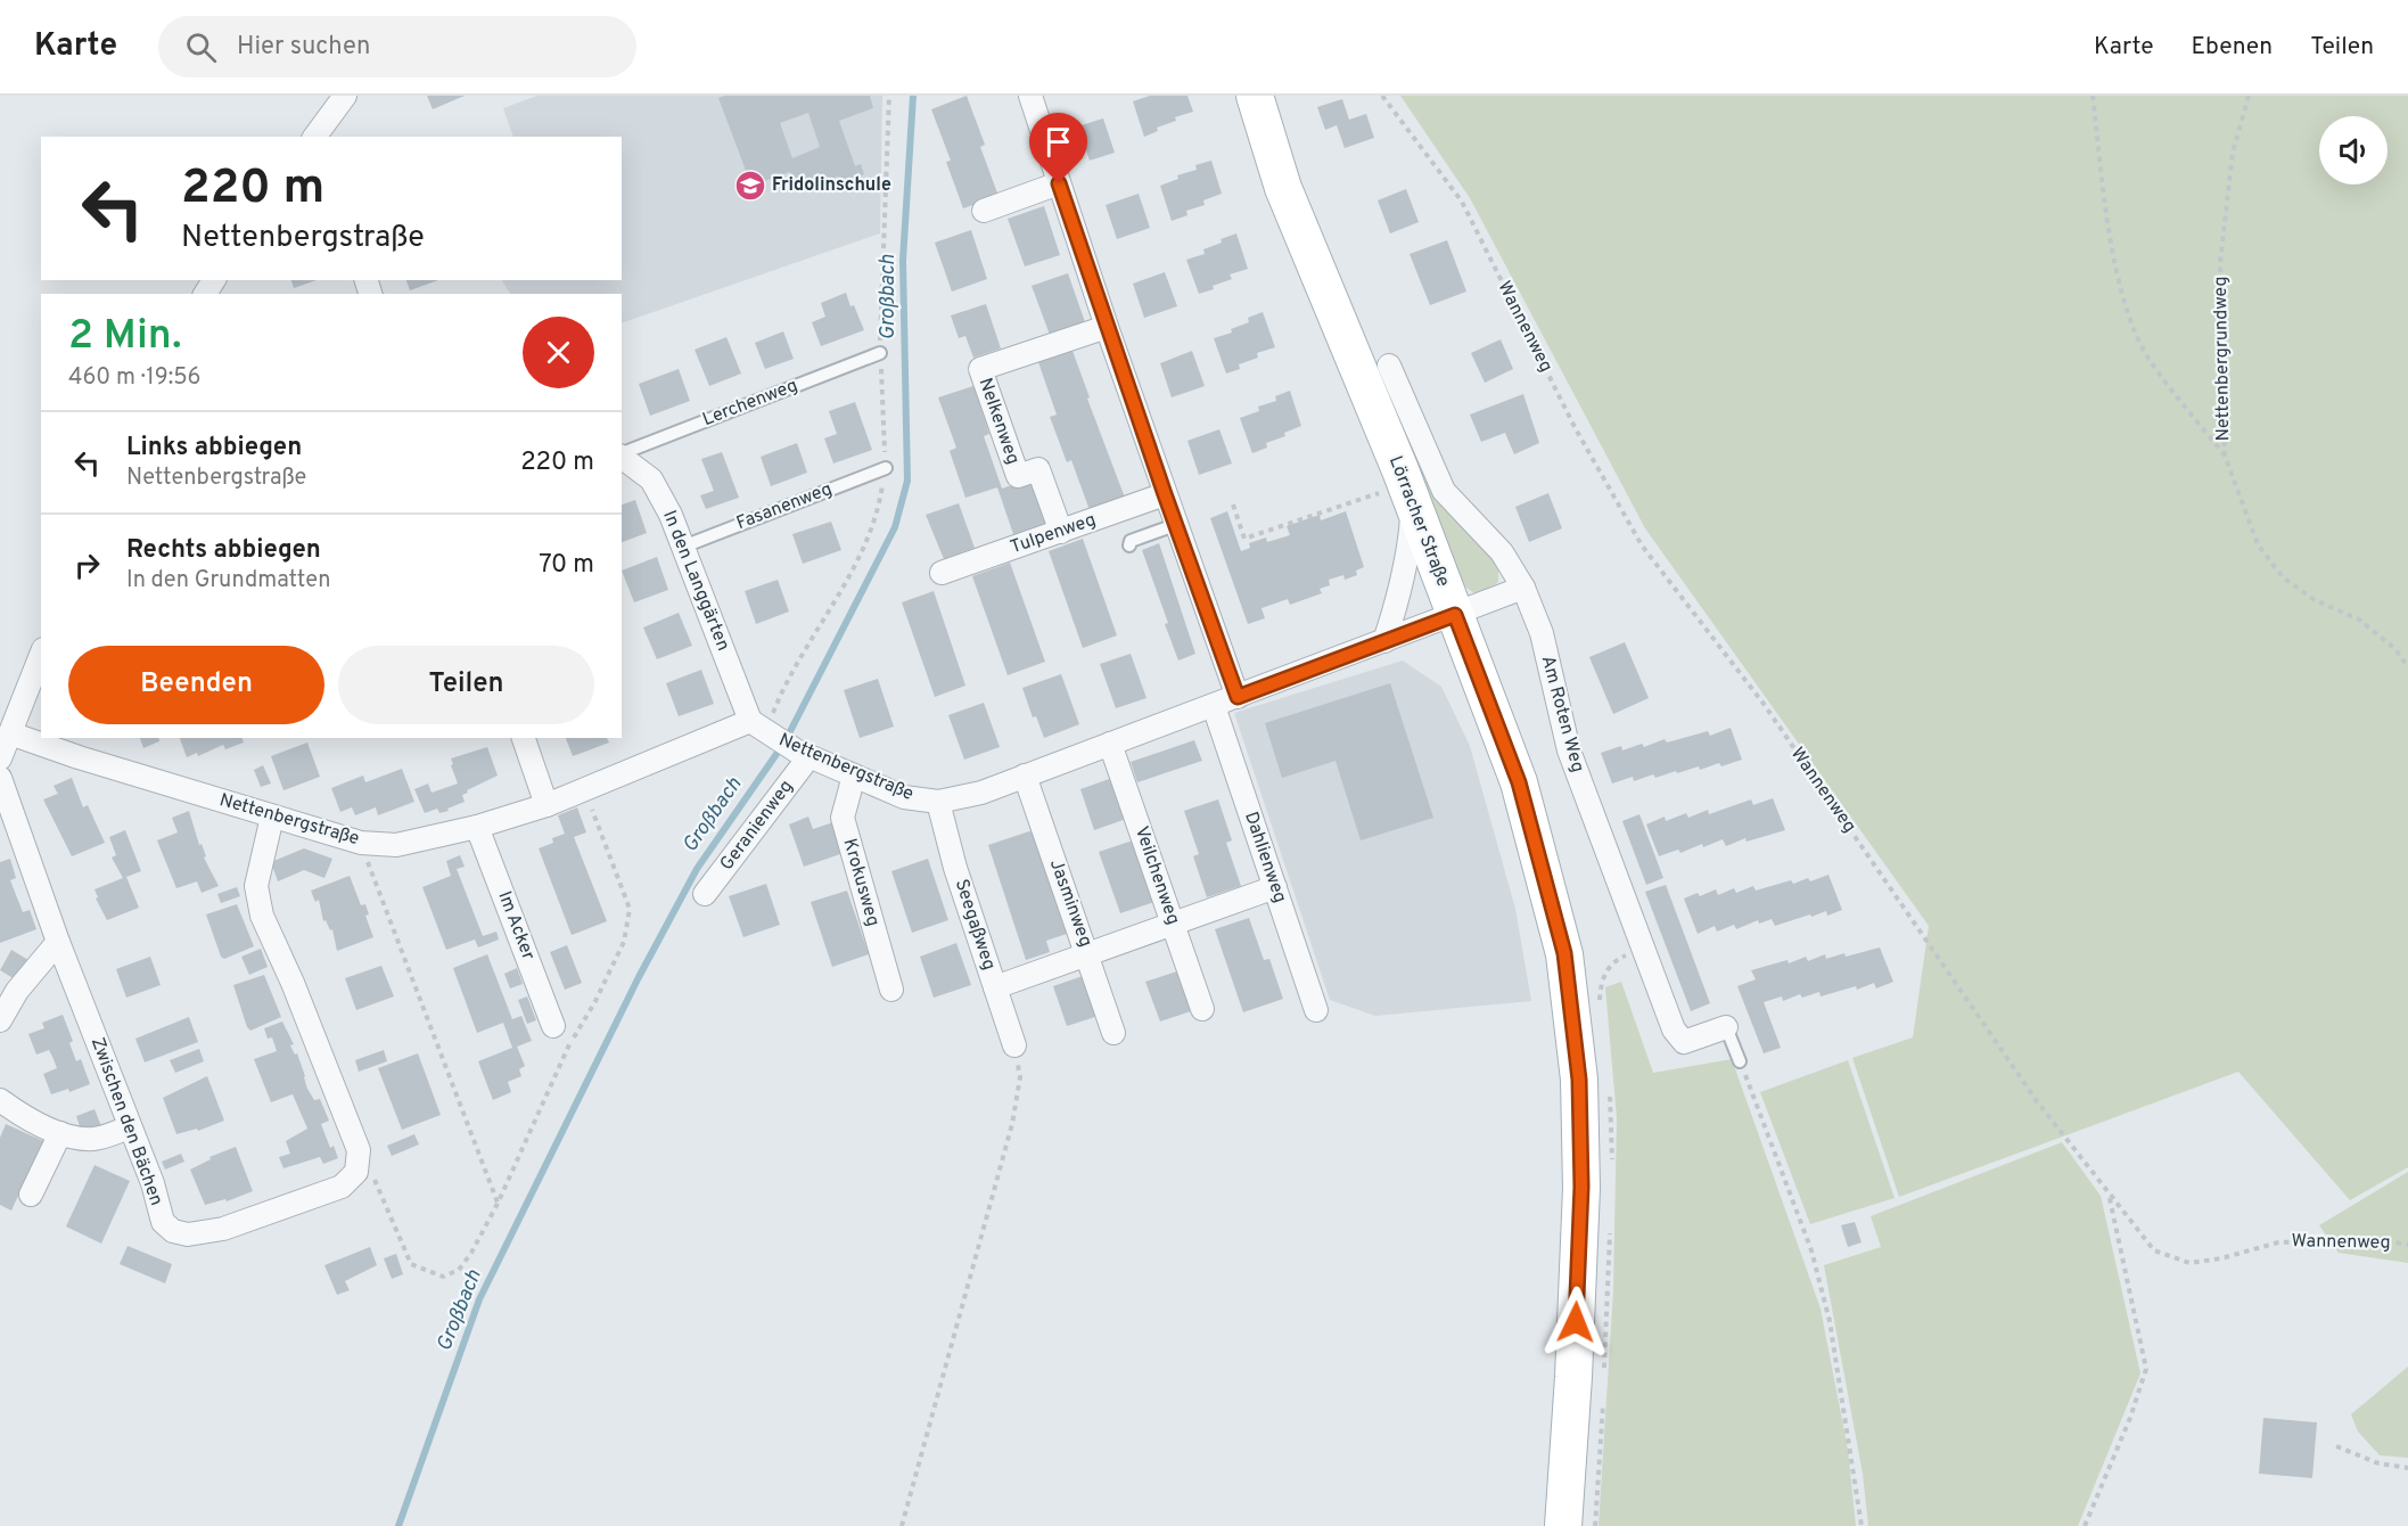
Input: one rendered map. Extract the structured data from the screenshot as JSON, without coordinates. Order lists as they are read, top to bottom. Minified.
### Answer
{"streets":{"main road":["Lörracher Straße"],"street":["Nelkenweg","Tulpenweg","In den Langgärten","Am Roten Weg","Nettenbergstraße","Geranienweg","Dahlienweg","Veilchenweg","Krokusweg","Jasminweg","Seegaßweg","Im Acker","Zwischen den Bächen"],"lane":["Lerchenweg","Fasanenweg"],"path":["Wannenweg","Nettenbergrundweg"]},"crossings":[["Nelkenweg","Tulpenweg"],["Fasanenweg","In den Langgärten"],["Lörracher Straße","Nettenbergstraße"],["In den Langgärten","Nettenbergstraße"],["Am Roten Weg","Nettenbergstraße"],["Nettenbergstraße","Geranienweg"],["Nettenbergstraße","Dahlienweg"],["Nettenbergstraße","Veilchenweg"],["Nettenbergstraße","Krokusweg"],["Nettenbergstraße","Jasminweg"],["Nettenbergstraße","Seegaßweg"],["Nettenbergstraße","Im Acker"]],"water":["Großbach"],"places":{"school or university":["Fridolinschule"]},"page":{"header":"Karte","search":"Hier suchen","nav":["Karte","Ebenen","Teilen"],"turn":["220 m","Nettenbergstraße"],"heading":["2 Min.","460 m · 19:56"],"list":[{"name":"Links abbiegen","note":"Nettenbergstraße","value":"220 m"},{"name":"Rechts abbiegen","note":"In den Grundmatten","value":"70 m"}],"buttons":["Beenden","Teilen"]}}
